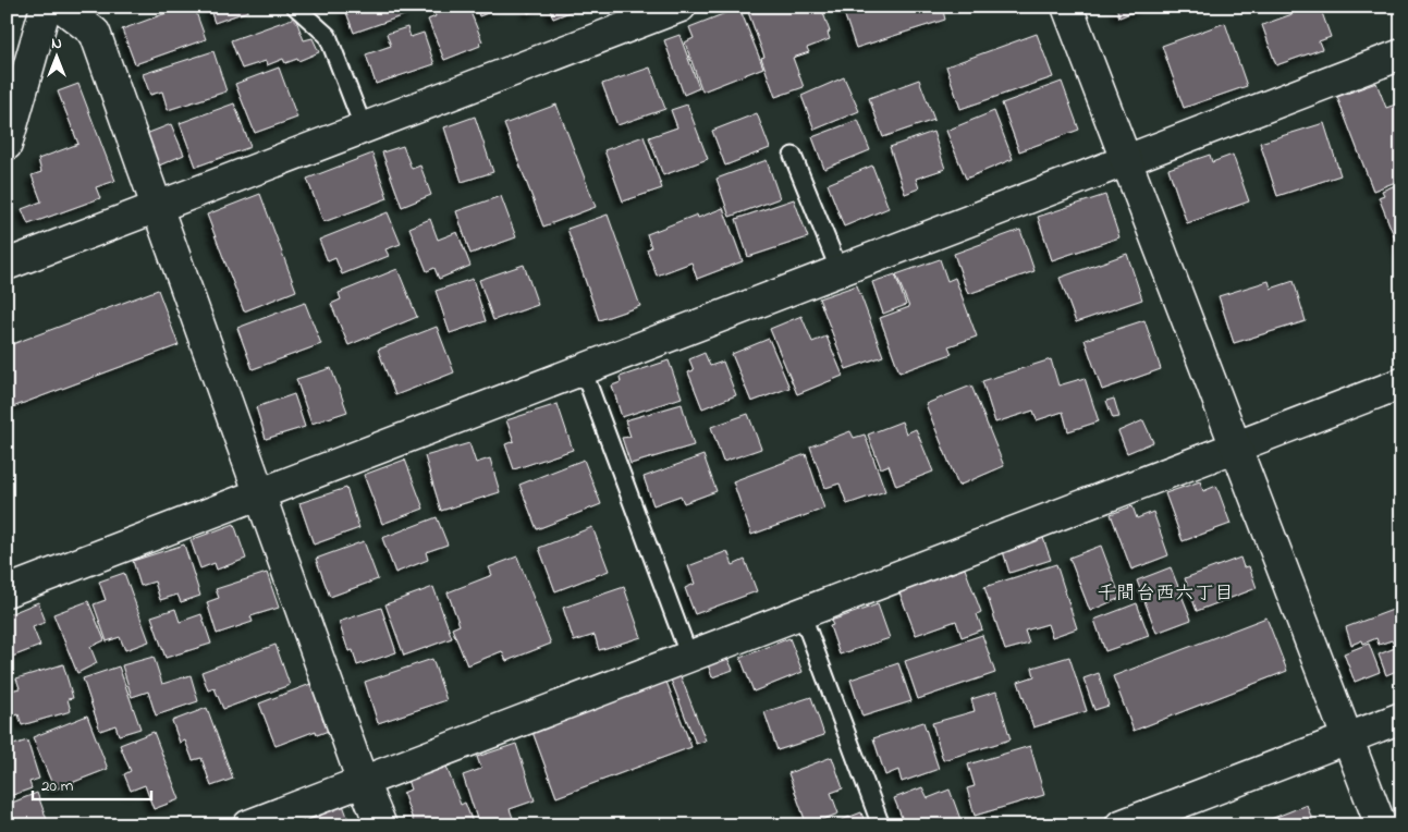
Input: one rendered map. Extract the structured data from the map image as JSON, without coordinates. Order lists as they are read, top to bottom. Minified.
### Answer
{"districts":["千間台西六丁目"],"scale_bar":"20 m","north":"top"}
